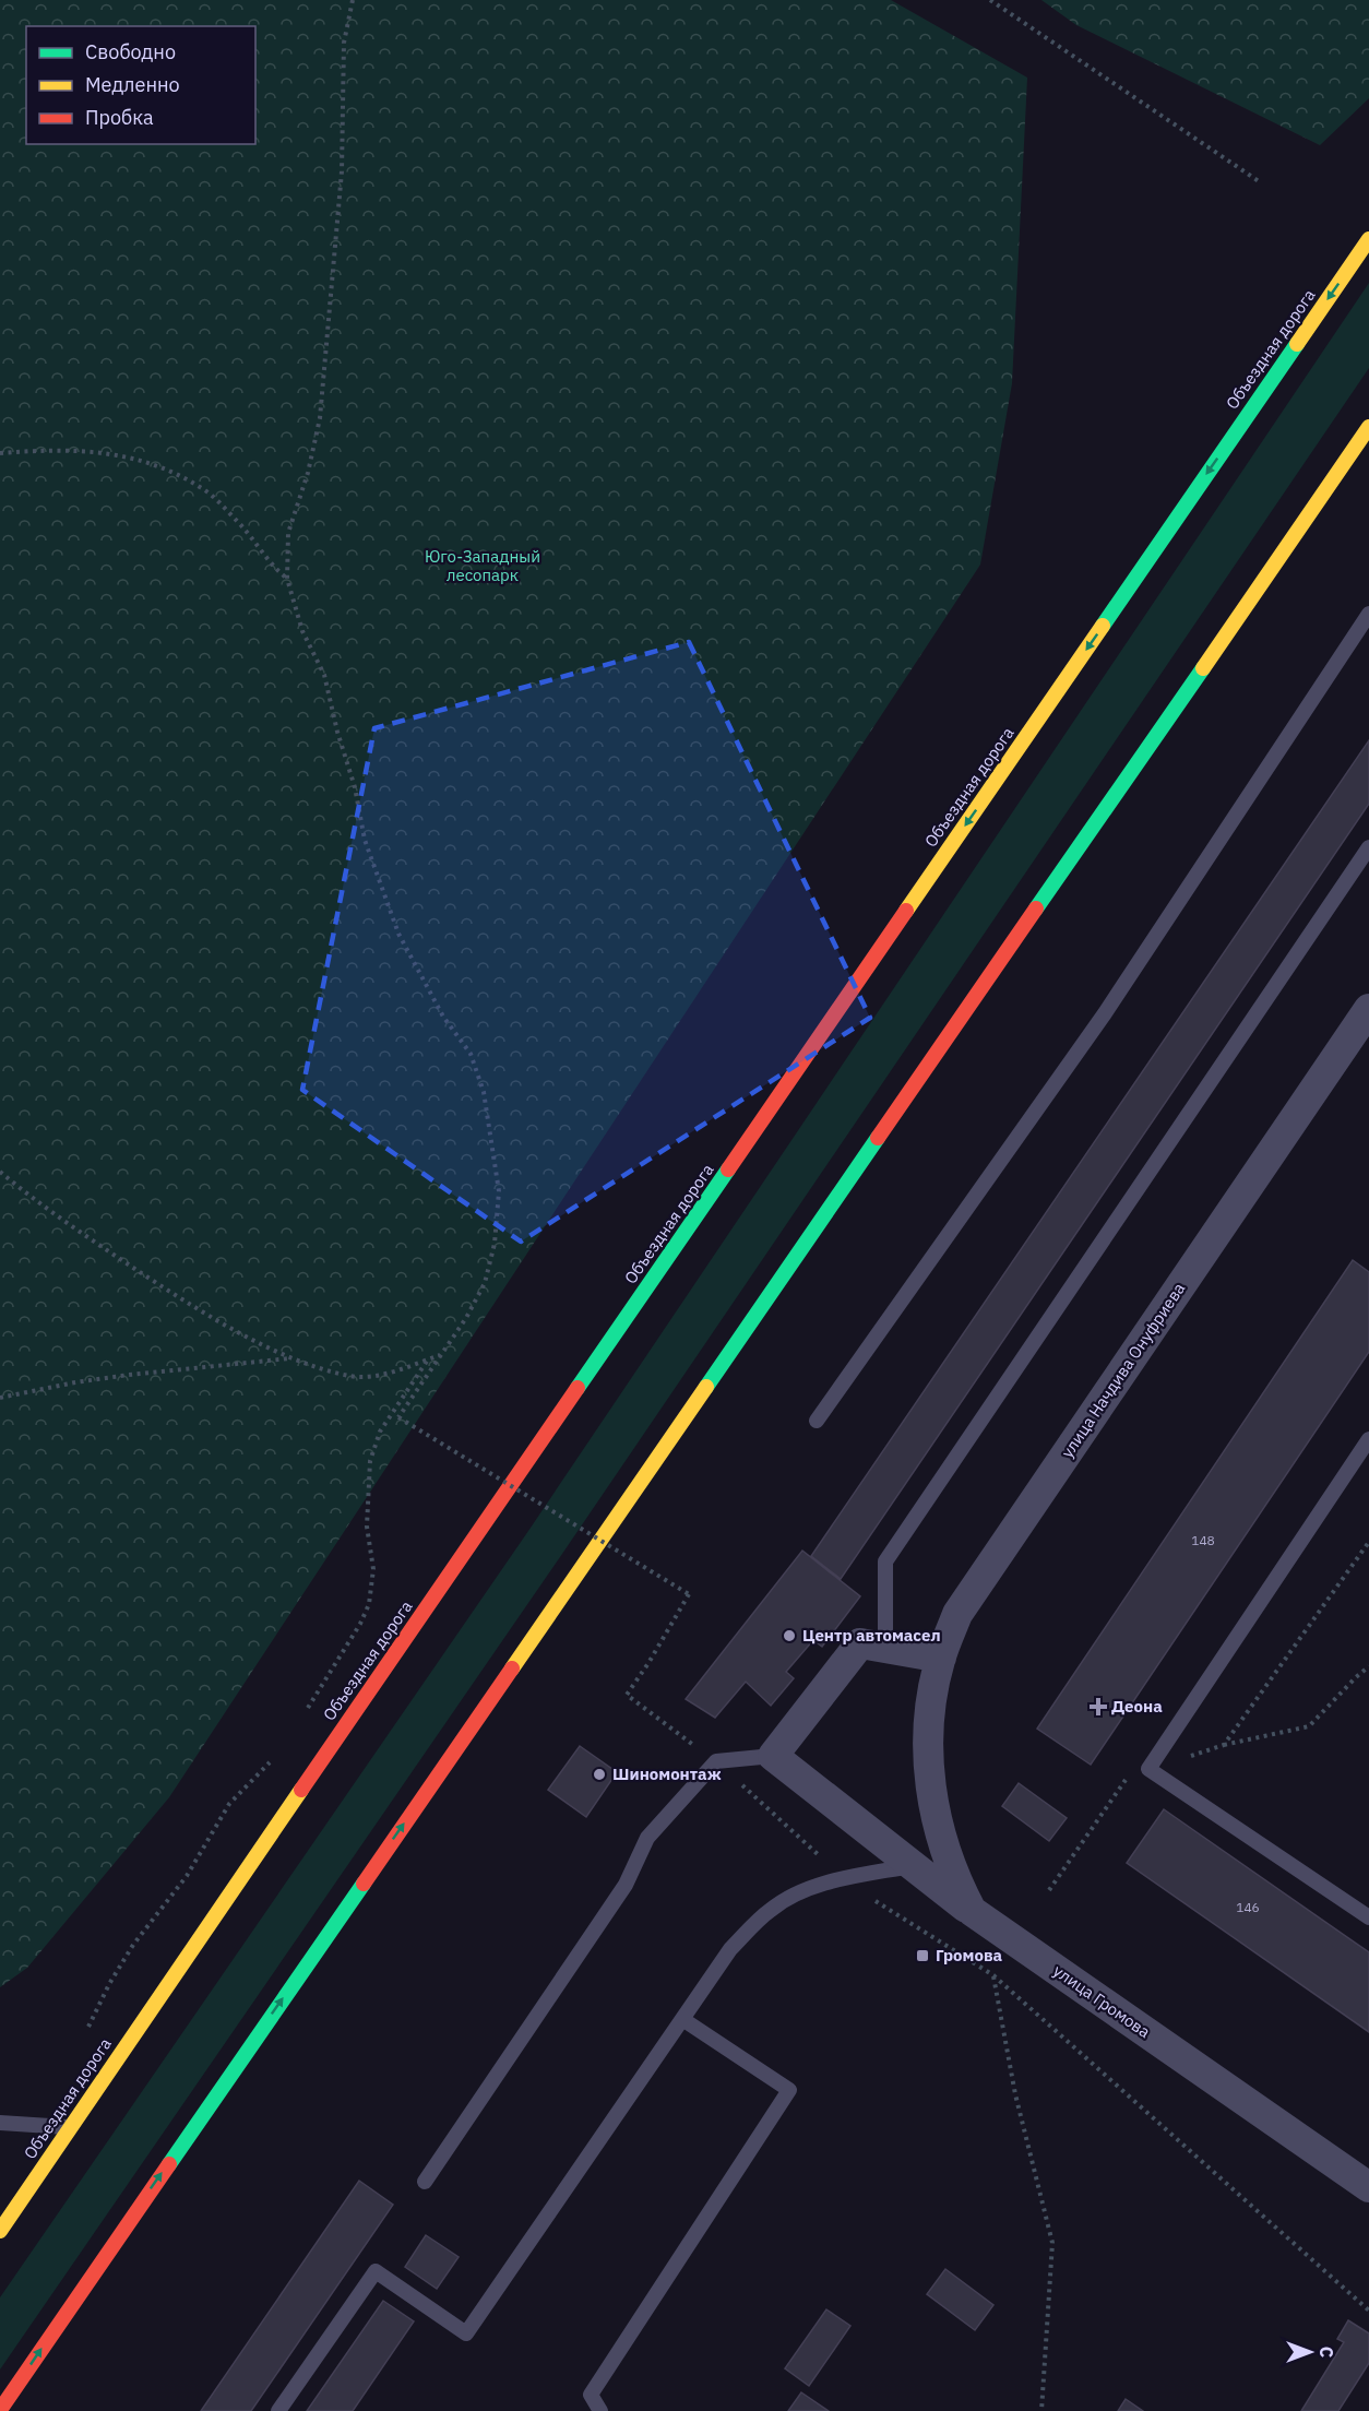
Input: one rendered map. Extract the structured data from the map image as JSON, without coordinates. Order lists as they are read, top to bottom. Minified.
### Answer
{"streets":{"main road":["Объездная дорога"],"street":["улица Начдива Онуфриева","улица Громова"]},"crossings":[["улица Начдива Онуфриева","улица Громова"]],"parks":["Юго-Западный лесопарк"],"places":{"other":["Центр автомасел","Шиномонтаж"],"health":["Деона"],"transit":["Громова"]},"house_numbers":["148","146"],"legend":["Свободно","Медленно","Пробка"],"north":"right"}
